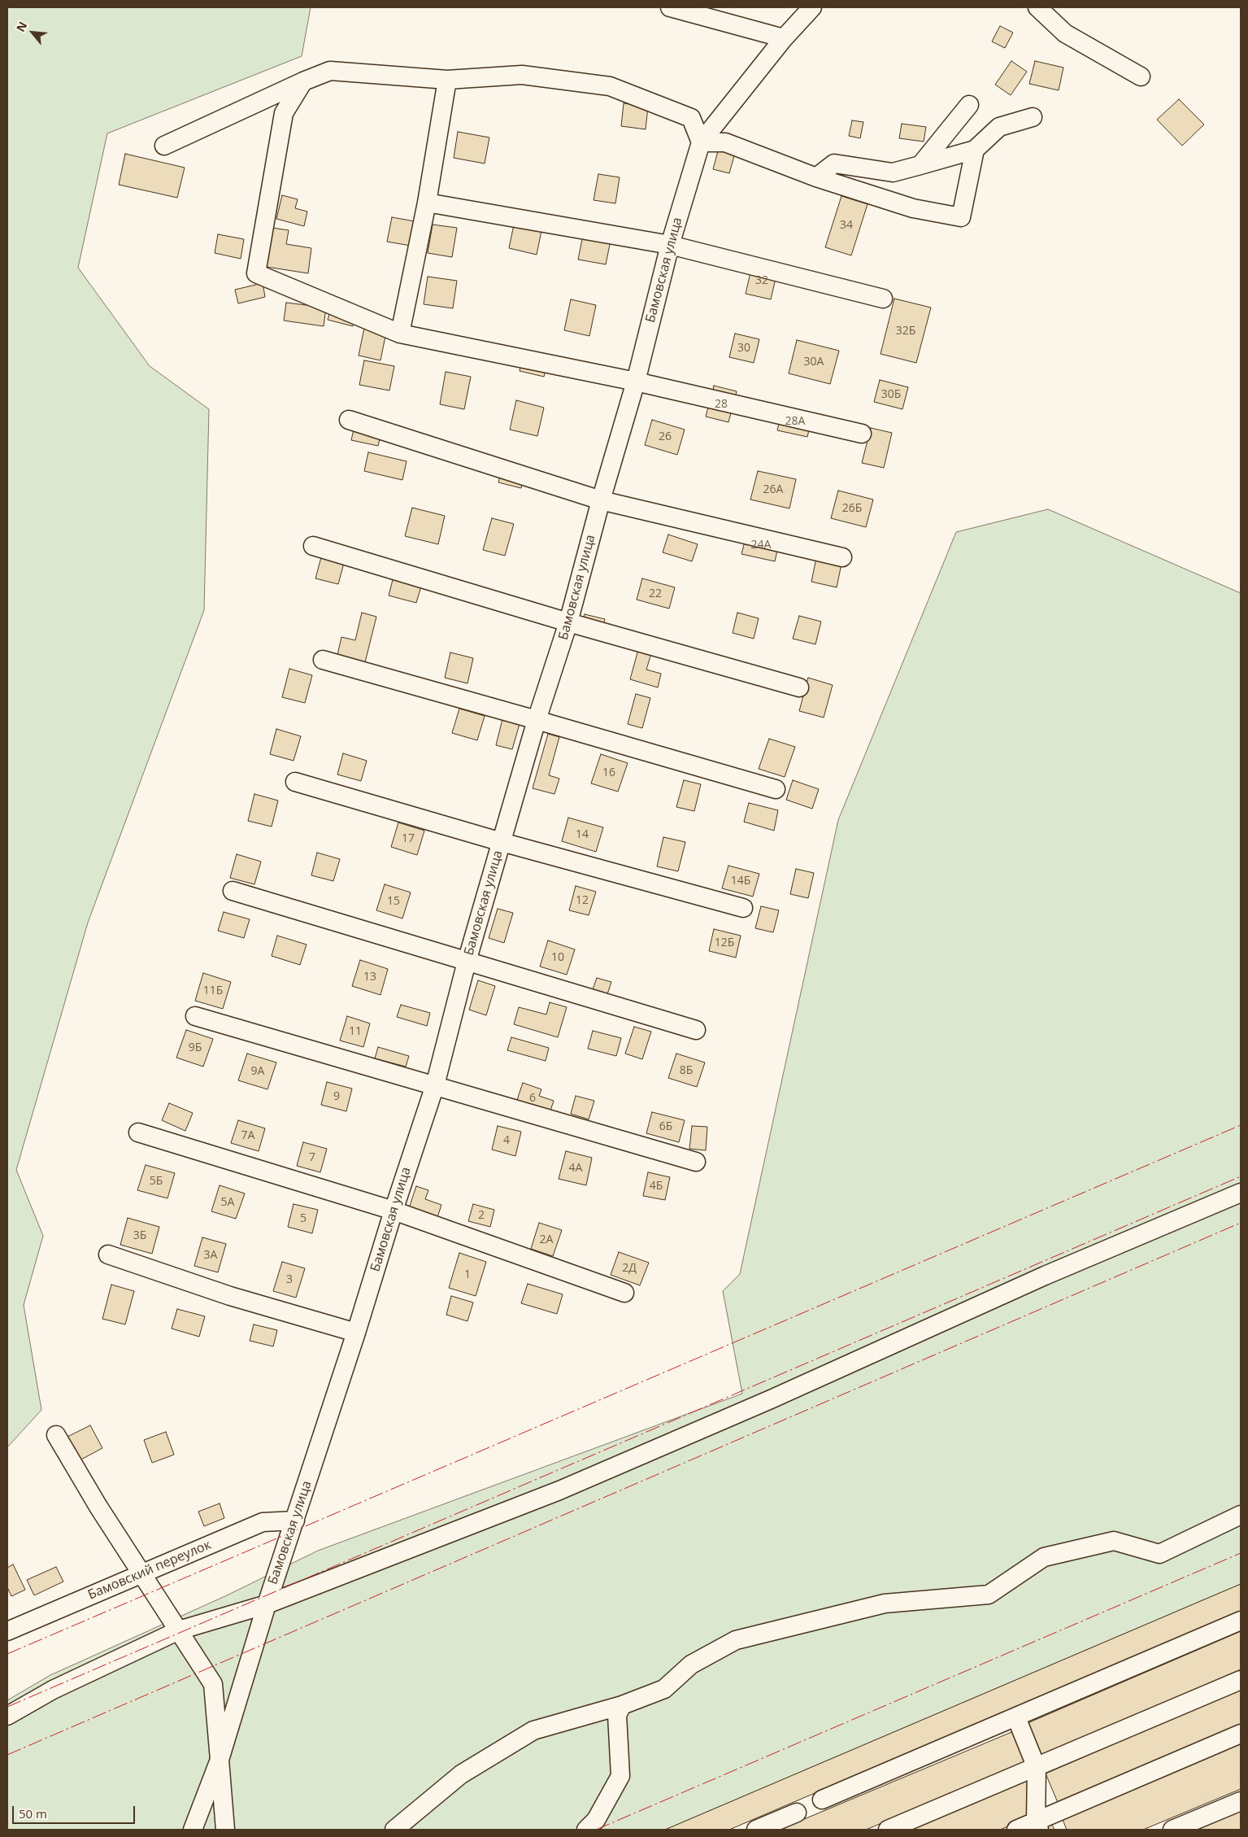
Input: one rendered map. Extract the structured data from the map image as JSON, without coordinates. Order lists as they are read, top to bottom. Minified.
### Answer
{"streets":{"street":["Бамовская улица","Бамовский переулок"]},"crossings":[["Бамовская улица","Бамовский переулок"]],"house_numbers":["34","32","32Б","30","30А","30Б","28","28А","26","26А","26Б","24А","22","16","14","17","14Б","12","15","12Б","10","13","11Б","11","9Б","8Б","9А","9","6","6Б","7А","4","7","4А","5Б","4Б","5А","2","5","3Б","2А","3А","2Д","1","3"],"scale_bar":"50 m","north":"top left"}
